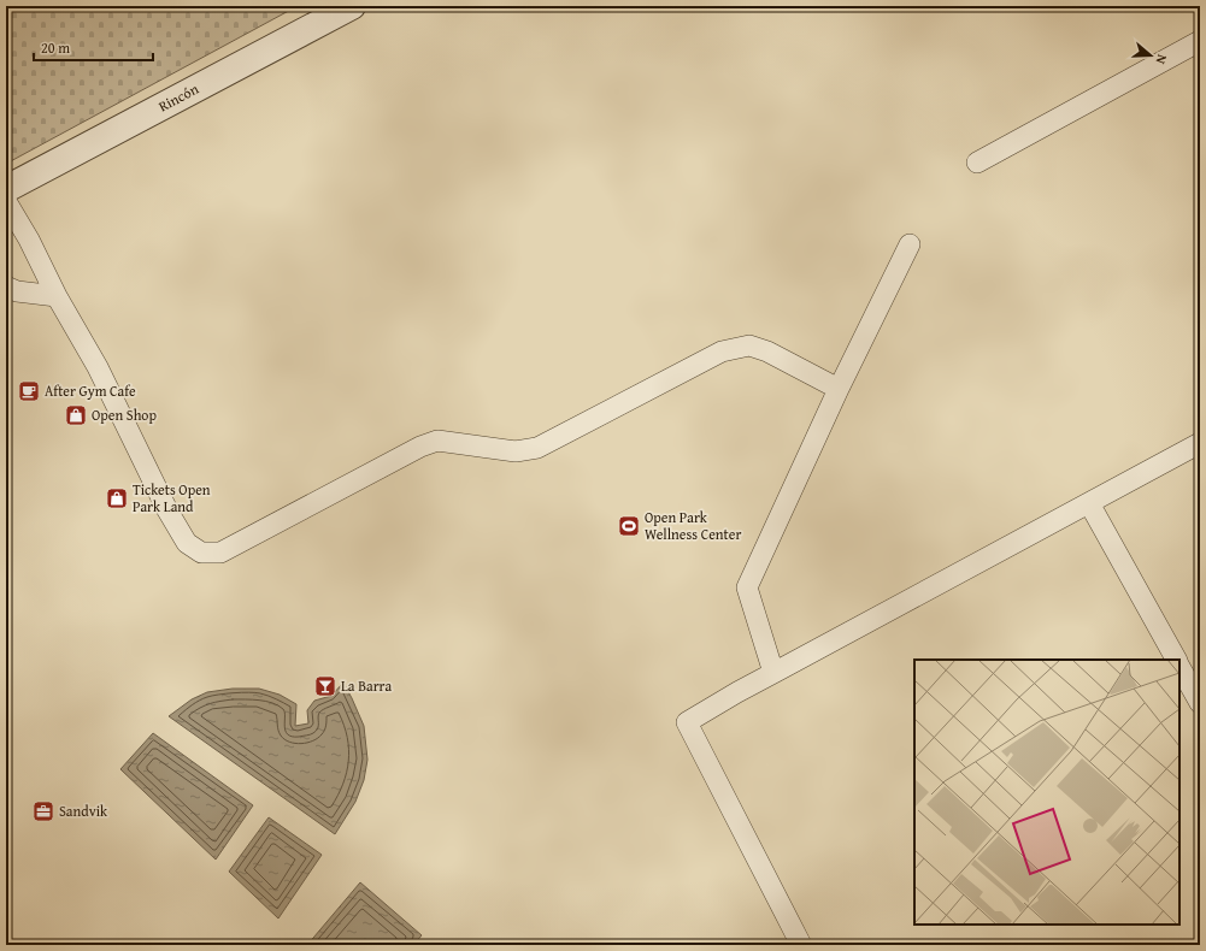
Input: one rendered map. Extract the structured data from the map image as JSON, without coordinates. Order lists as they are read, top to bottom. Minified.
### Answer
{"streets":{"street":["Rincón"]},"places":{"cafe":["After Gym Cafe"],"shop":["Open Shop","Tickets Open Park Land"],"sports":["Open Park Wellness Center"],"bar":["La Barra"],"office":["Sandvik"]},"scale_bar":"20 m","north":"right"}
